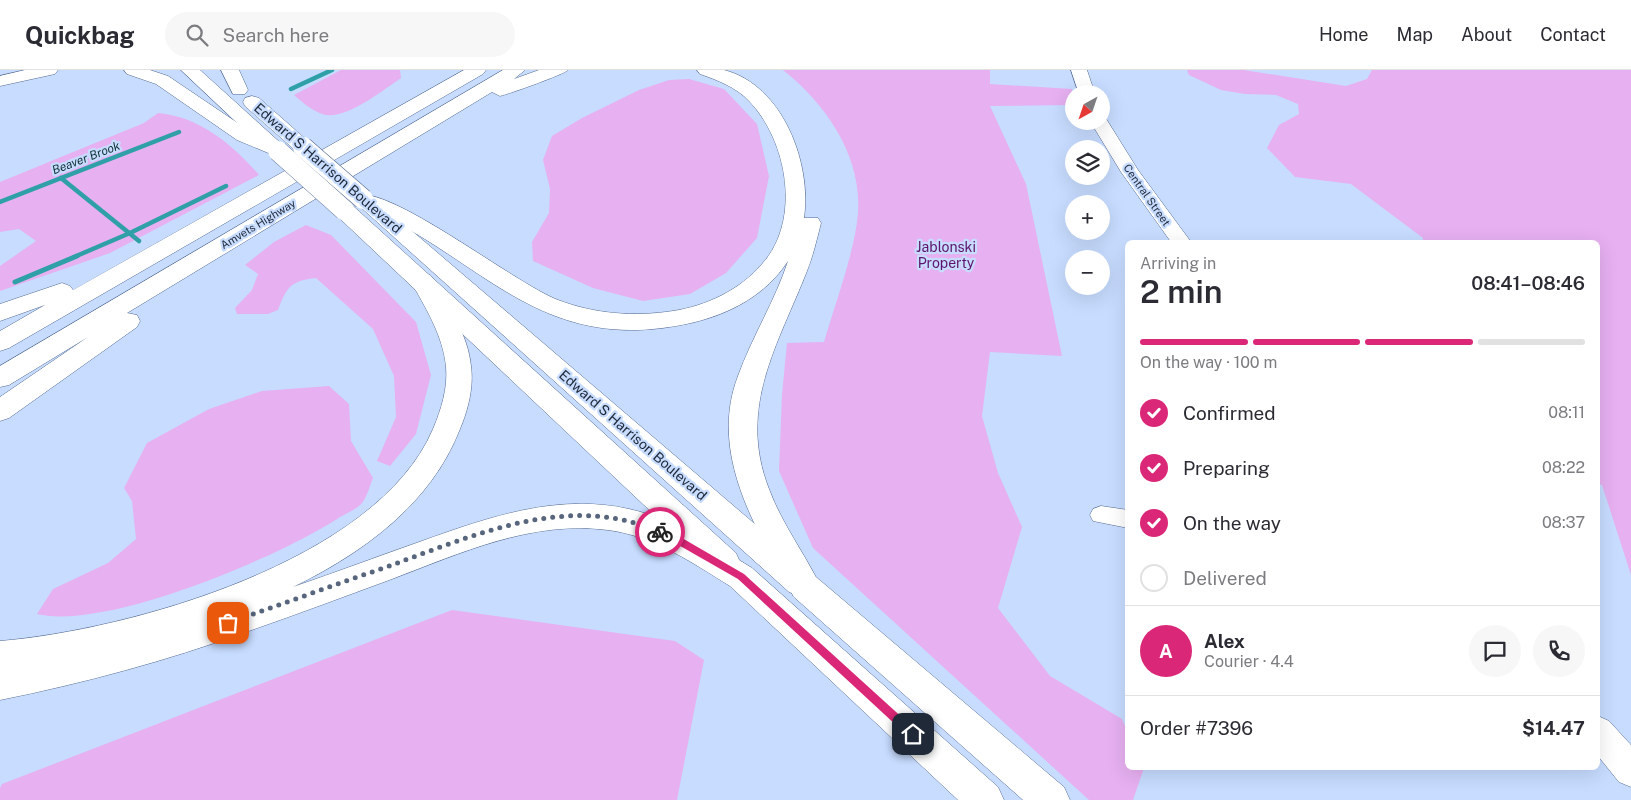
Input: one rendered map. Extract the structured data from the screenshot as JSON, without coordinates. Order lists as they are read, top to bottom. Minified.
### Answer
{"streets":{"main road":["Edward S Harrison Boulevard","Amvets Highway"],"street":["Central Street"]},"water":["Beaver Brook"],"parks":["Jablonski Property"],"north":"bottom left","page":{"header":"Quickbag","search":"Search here","nav":["Home","Map","About","Contact"],"map_buttons":["+","−"],"heading":["2 min","Arriving in","08:41–08:46"],"panel":["Alex","Courier · 4.4","Order #7396","$14.47"],"bar":"On the way · 100 m","list":[["Confirmed","08:11"],["Preparing","08:22"],["On the way","08:37"],"Delivered"],"round":"A"}}
